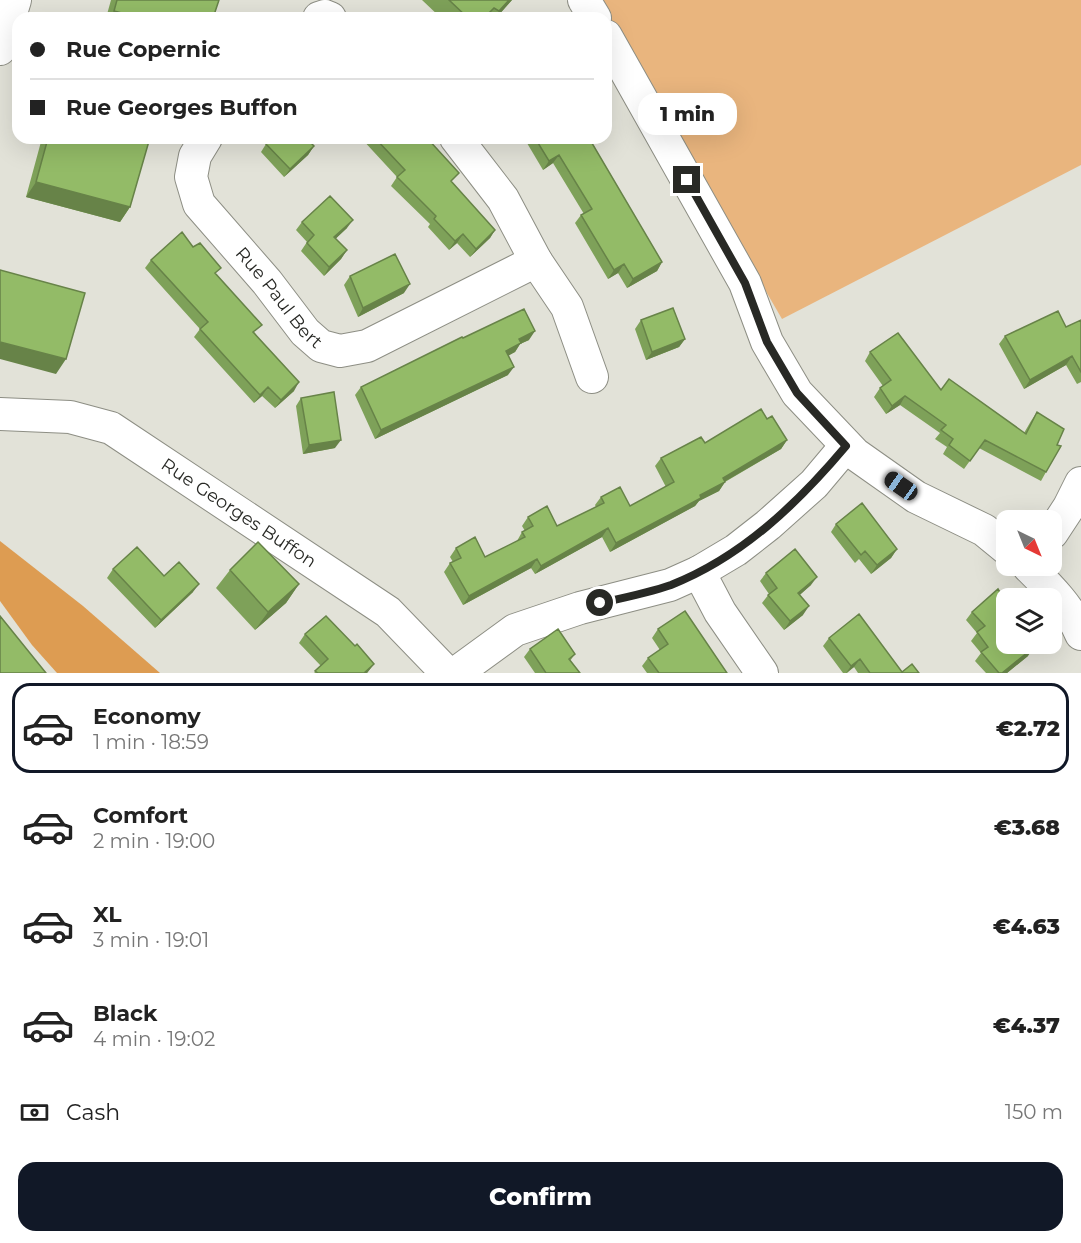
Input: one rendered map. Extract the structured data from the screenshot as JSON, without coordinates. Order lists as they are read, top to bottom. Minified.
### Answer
{"streets":{"street":["Rue Paul Bert","Rue Georges Buffon"]},"north":"bottom right","page":{"banner":["Rue Copernic","Rue Georges Buffon"],"bubble":"1 min","list":[{"name":"Economy","note":"1 min · 18:59","value":"€2.72"},{"name":"Comfort","note":"2 min · 19:00","value":"€3.68"},{"name":"XL","note":"3 min · 19:01","value":"€4.63"},{"name":"Black","note":"4 min · 19:02","value":"€4.37"}],"pay":["Cash","150 m"],"buttons":"Confirm"}}
